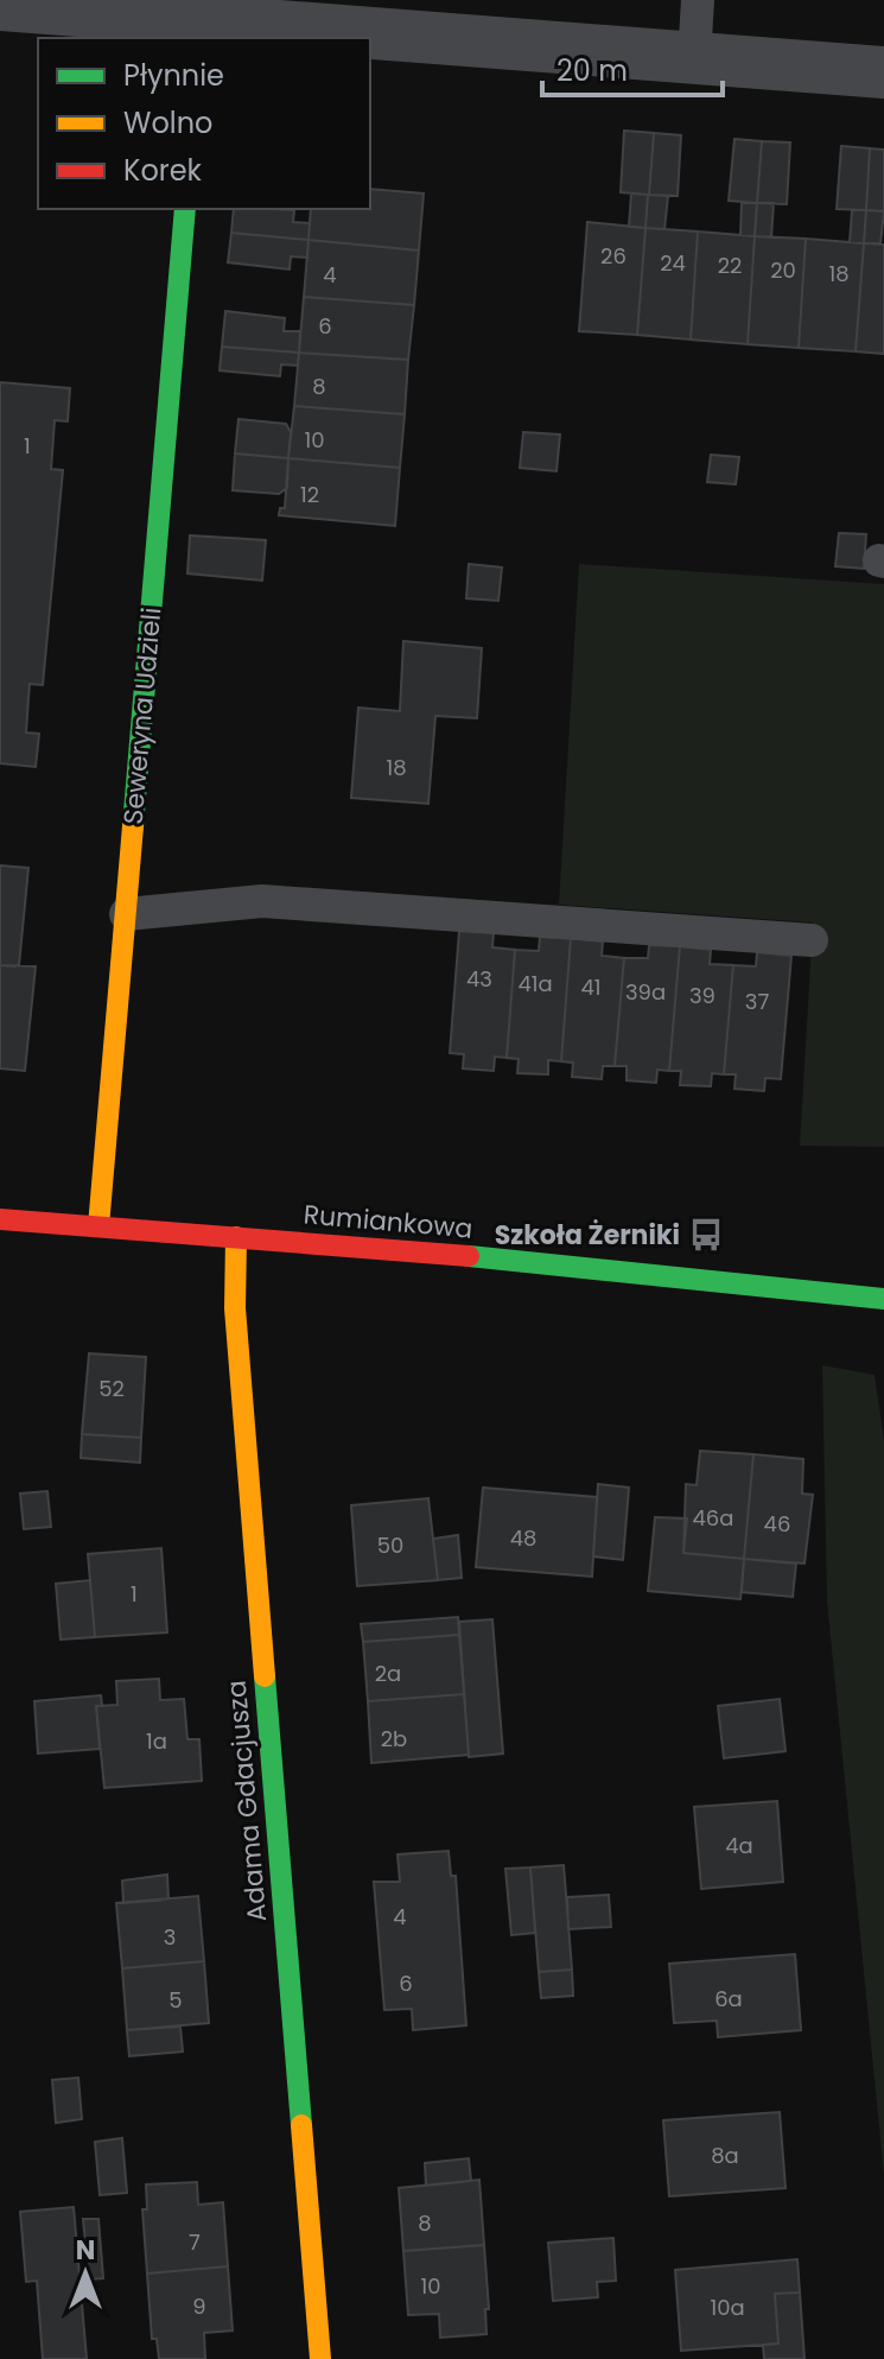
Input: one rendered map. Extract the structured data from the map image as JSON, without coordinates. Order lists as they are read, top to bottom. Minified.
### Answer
{"streets":{"street":["Seweryna Udzieli","Rumiankowa","Adama Gdacjusza"]},"crossings":[["Seweryna Udzieli","Rumiankowa"],["Rumiankowa","Adama Gdacjusza"]],"places":{"bus stop":["Szkoła Żerniki"]},"house_numbers":["26","24","22","20","18","4","6","8","10","1","12","18","43","41a","41","39a","39","37","52","46a","46","48","50","1","2a","2b","1a","4a","4","3","6","6a","5","8a","8","7","10","9","10a"],"legend":["Płynnie","Wolno","Korek"],"scale_bar":"20 m","north":"top"}
